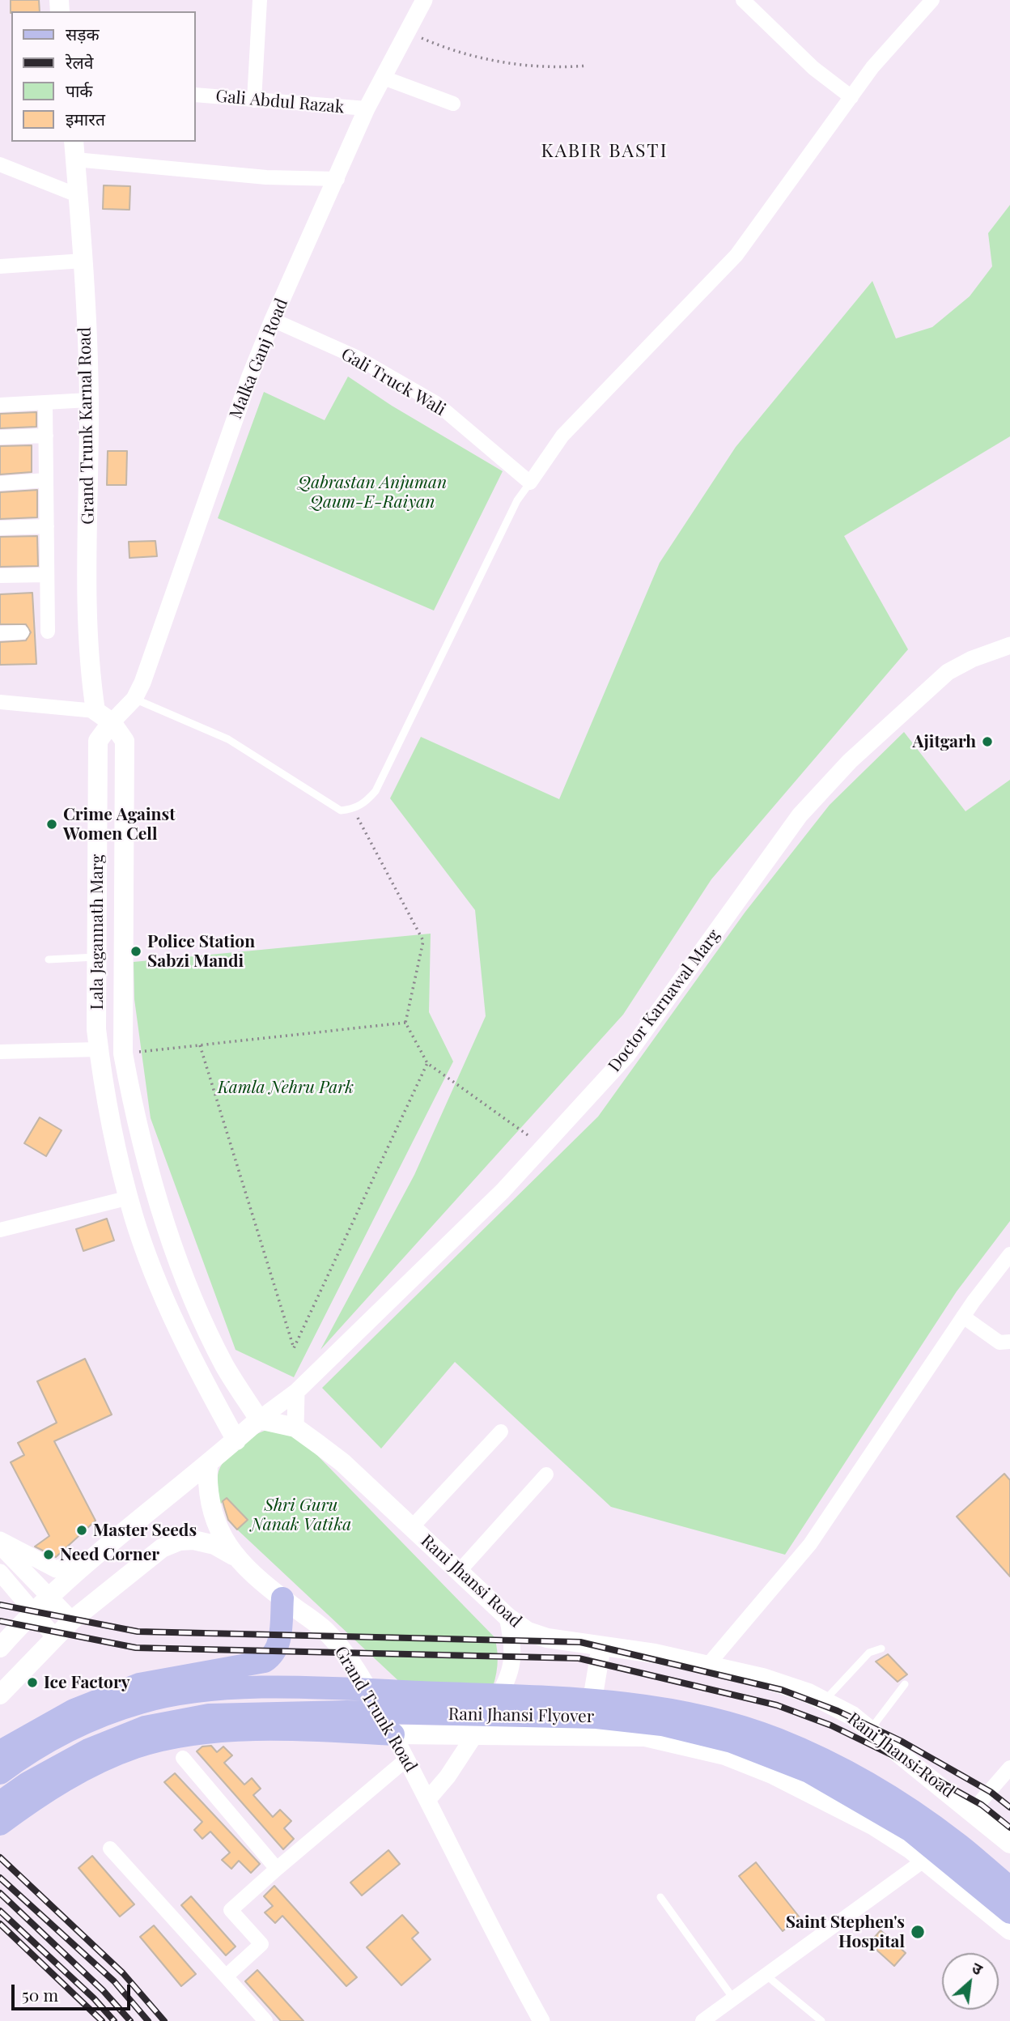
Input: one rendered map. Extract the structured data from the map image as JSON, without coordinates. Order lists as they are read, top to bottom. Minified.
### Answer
{"streets":{"main road":["Grand Trunk Karnal Road","Lala Jagannath Marg","Rani Jhansi Road","Grand Trunk Road","Rani Jhansi Flyover"],"street":["Gali Abdul Razak","Malka Ganj Road","Gali Truck Wali","Doctor Karnawal Marg"]},"crossings":[["Gali Abdul Razak","Malka Ganj Road"],["Malka Ganj Road","Gali Truck Wali"],["Malka Ganj Road","Grand Trunk Karnal Road"],["Malka Ganj Road","Lala Jagannath Marg"],["Grand Trunk Karnal Road","Lala Jagannath Marg"],["Lala Jagannath Marg","Doctor Karnawal Marg"],["Lala Jagannath Marg","Rani Jhansi Road"],["Doctor Karnawal Marg","Rani Jhansi Road"]],"districts":["KABIR BASTI"],"parks":["Qabrastan Anjuman Qaum-E-Raiyan","Kamla Nehru Park","Shri Guru Nanak Vatika"],"places":["Ajitgarh","Crime Against Women Cell","Police Station Sabzi Mandi","Master Seeds","Need Corner","Ice Factory","Saint Stephen's Hospital"],"legend":["सड़क","रेलवे","पार्क","इमारत"],"scale_bar":"50 m","north":"top right"}
